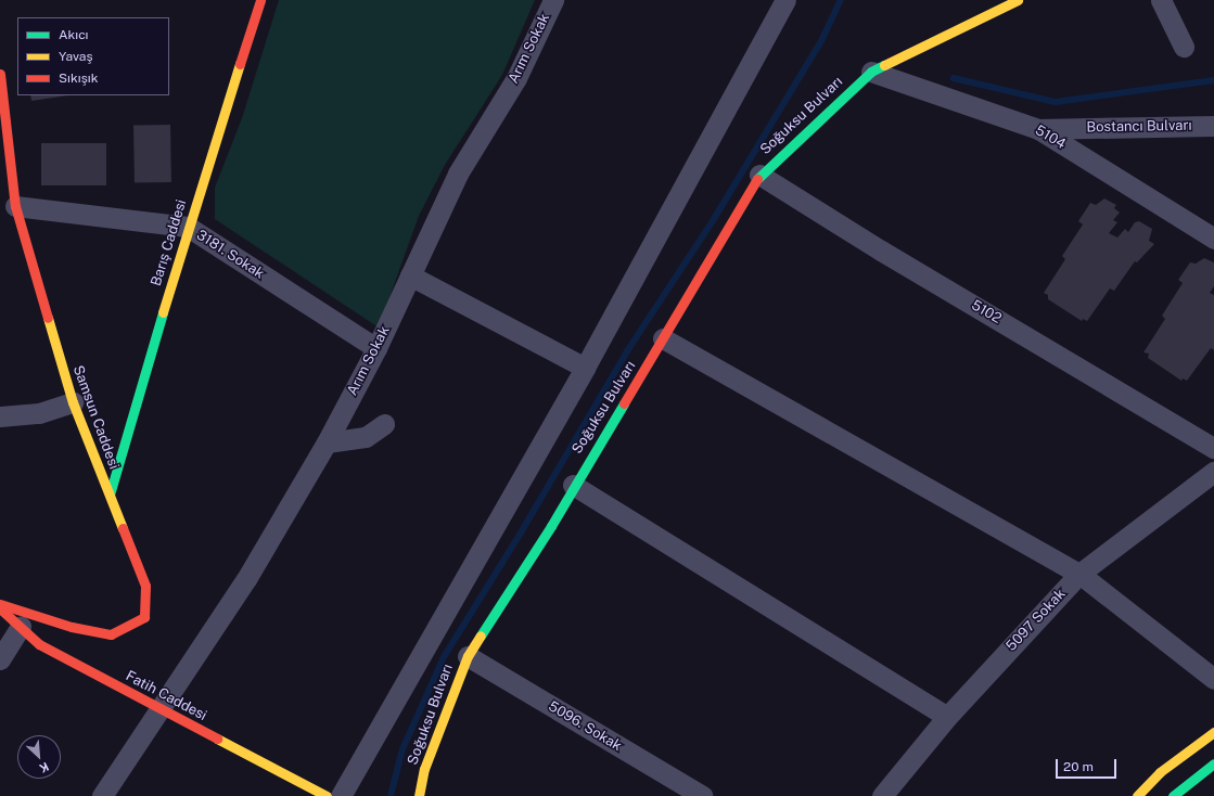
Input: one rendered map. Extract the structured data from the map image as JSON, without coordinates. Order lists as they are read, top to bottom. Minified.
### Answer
{"streets":{"street":["Arım Sokak","Soğuksu Bulvarı","Bostancı Bulvarı","5104","Barış Caddesi","3181. Sokak","5102","Samsun Caddesi","5097 Sokak","Fatih Caddesi","5096. Sokak"]},"crossings":[["Arım Sokak","3181. Sokak"],["Arım Sokak","Fatih Caddesi"],["Soğuksu Bulvarı","5104"],["Soğuksu Bulvarı","5102"],["Soğuksu Bulvarı","5096. Sokak"],["Bostancı Bulvarı","5104"],["Barış Caddesi","3181. Sokak"],["Barış Caddesi","Samsun Caddesi"],["3181. Sokak","Samsun Caddesi"]],"legend":["Akıcı","Yavaş","Sıkışık"],"scale_bar":"20 m","north":"bottom right"}
